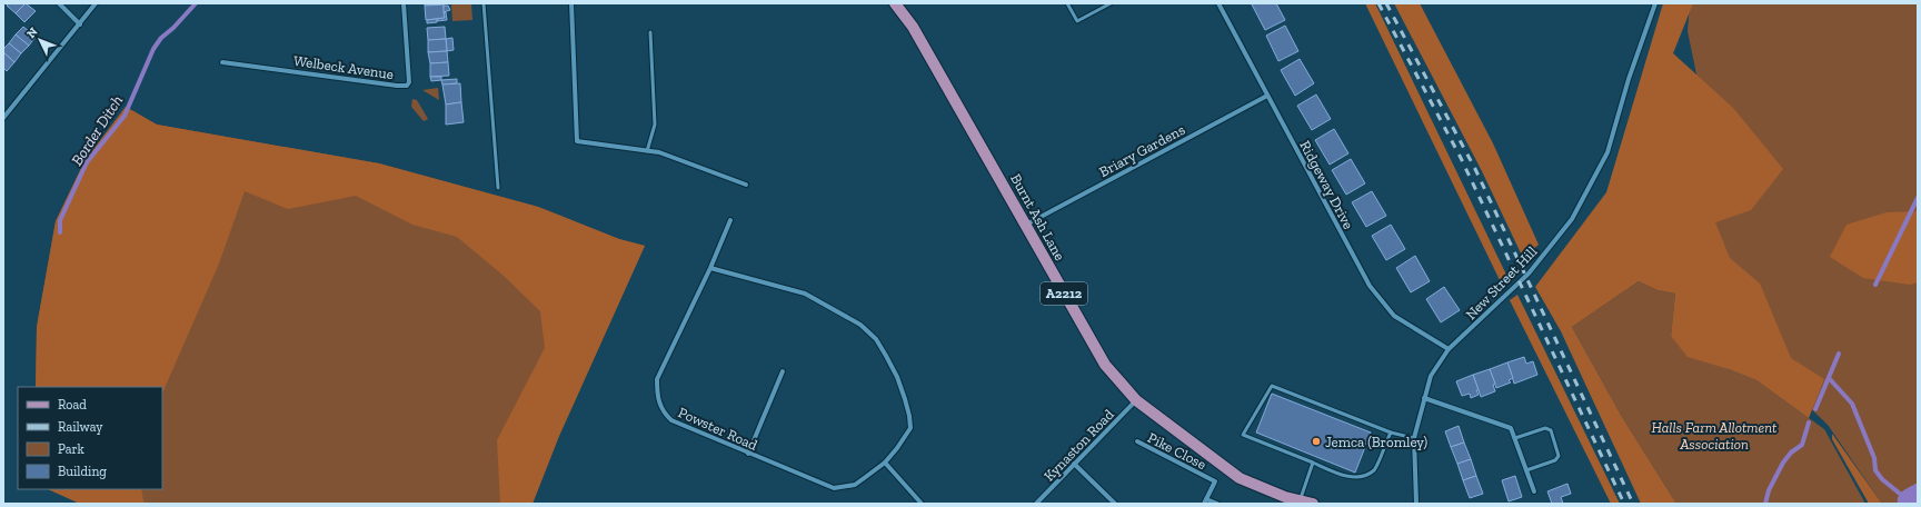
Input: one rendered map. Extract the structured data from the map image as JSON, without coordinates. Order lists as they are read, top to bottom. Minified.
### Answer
{"streets":{"main road":["Burnt Ash Lane","A2212"],"street":["Welbeck Avenue","Briary Gardens","Ridgeway Drive","New Street Hill","Powster Road","Kynaston Road","Pike Close"]},"crossings":[["Briary Gardens","Ridgeway Drive"],["Briary Gardens","Burnt Ash Lane"],["Ridgeway Drive","New Street Hill"],["Burnt Ash Lane","Kynaston Road"]],"water":["Border Ditch"],"parks":["Halls Farm Allotment Association"],"places":["Jemca (Bromley)"],"legend":["Road","Railway","Park","Building"],"north":"top left"}
